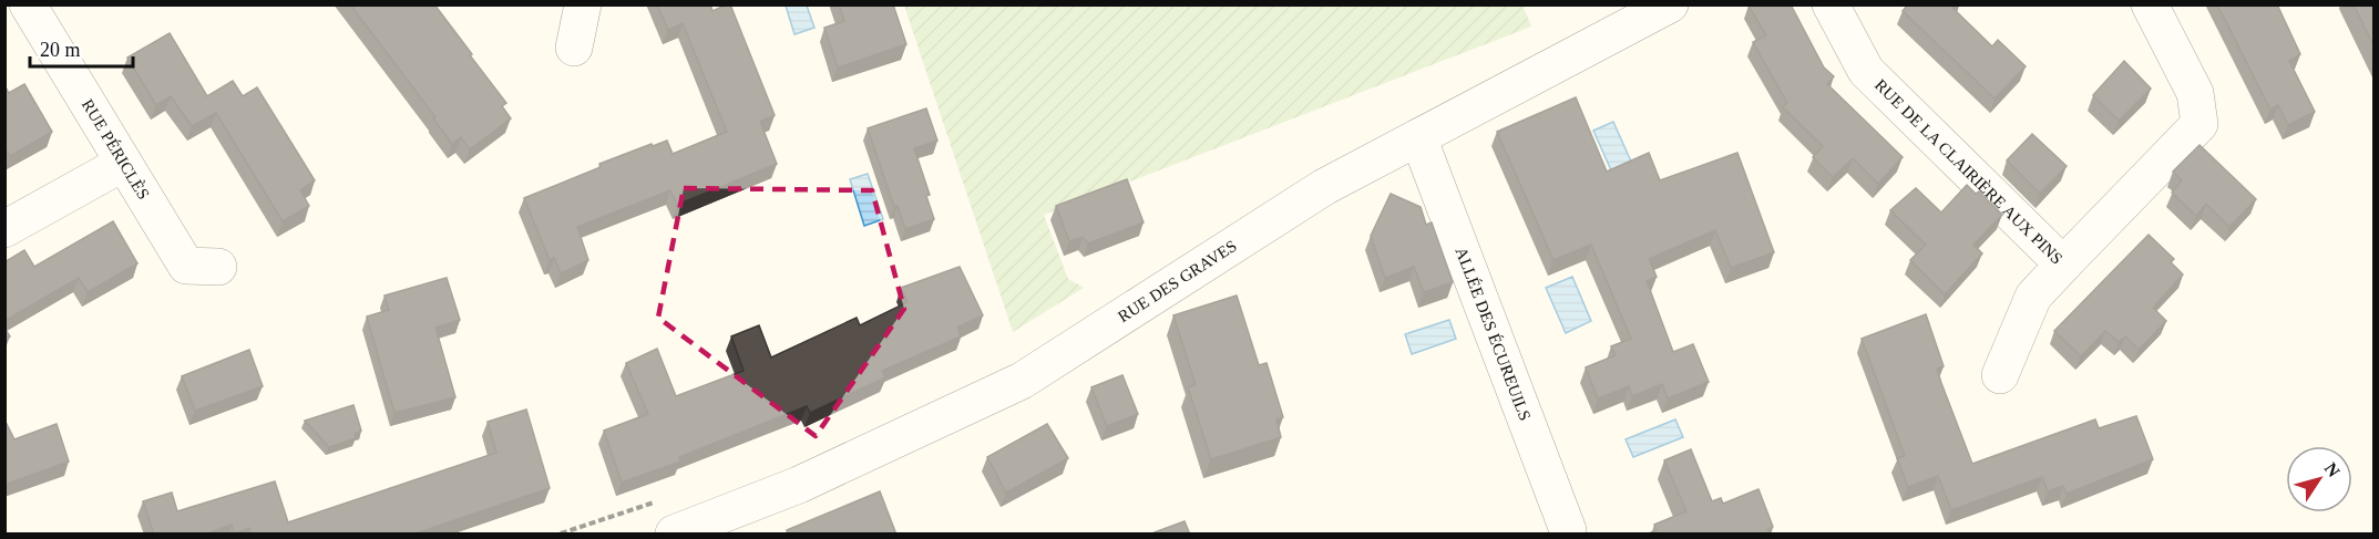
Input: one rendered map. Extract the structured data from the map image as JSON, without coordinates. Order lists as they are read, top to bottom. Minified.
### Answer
{"streets":{"street":["RUE PÉRICLÈS","RUE DE LA CLAIRIÈRE AUX PINS","RUE DES GRAVES","ALLÉE DES ÉCUREUILS"]},"crossings":[["RUE DES GRAVES","ALLÉE DES ÉCUREUILS"]],"scale_bar":"20 m","north":"top right"}
